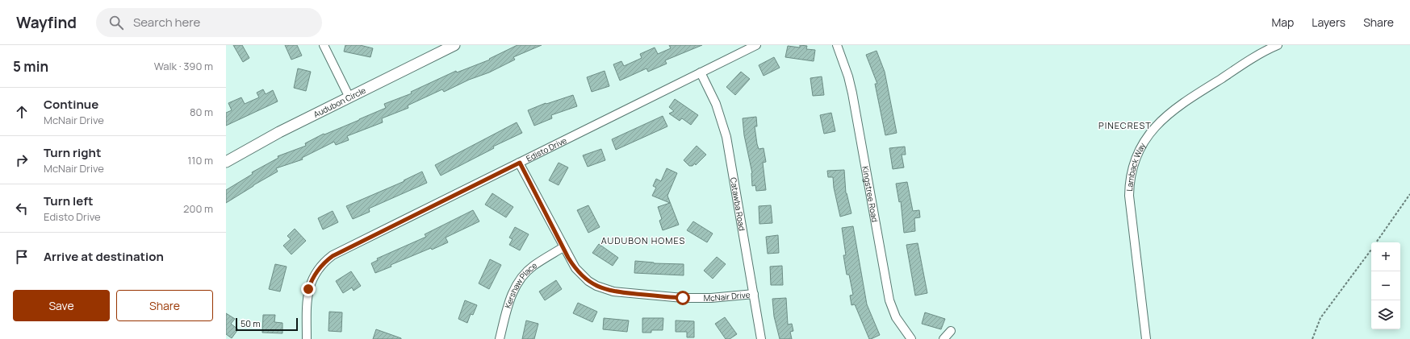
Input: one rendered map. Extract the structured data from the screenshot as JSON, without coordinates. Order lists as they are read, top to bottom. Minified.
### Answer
{"streets":{"street":["Audubon Circle","Edisto Drive","Lamback Way","Kingstree Road","Catawba Road","Kershaw Place","McNair Drive"]},"crossings":[["Edisto Drive","Catawba Road"],["Edisto Drive","McNair Drive"],["Catawba Road","McNair Drive"],["Kershaw Place","McNair Drive"]],"districts":["PINECREST","AUDUBON HOMES"],"scale_bar":"50 m","page":{"header":"Wayfind","search":"Search here","nav":["Map","Layers","Share"],"heading":["5 min","Walk · 390 m"],"list":[["Continue","McNair Drive","80 m"],["Turn right","McNair Drive","110 m"],["Turn left","Edisto Drive","200 m"],"Arrive at destination"],"map_buttons":["+","−"],"buttons":["Save","Share"],"scale":"50 m"}}
